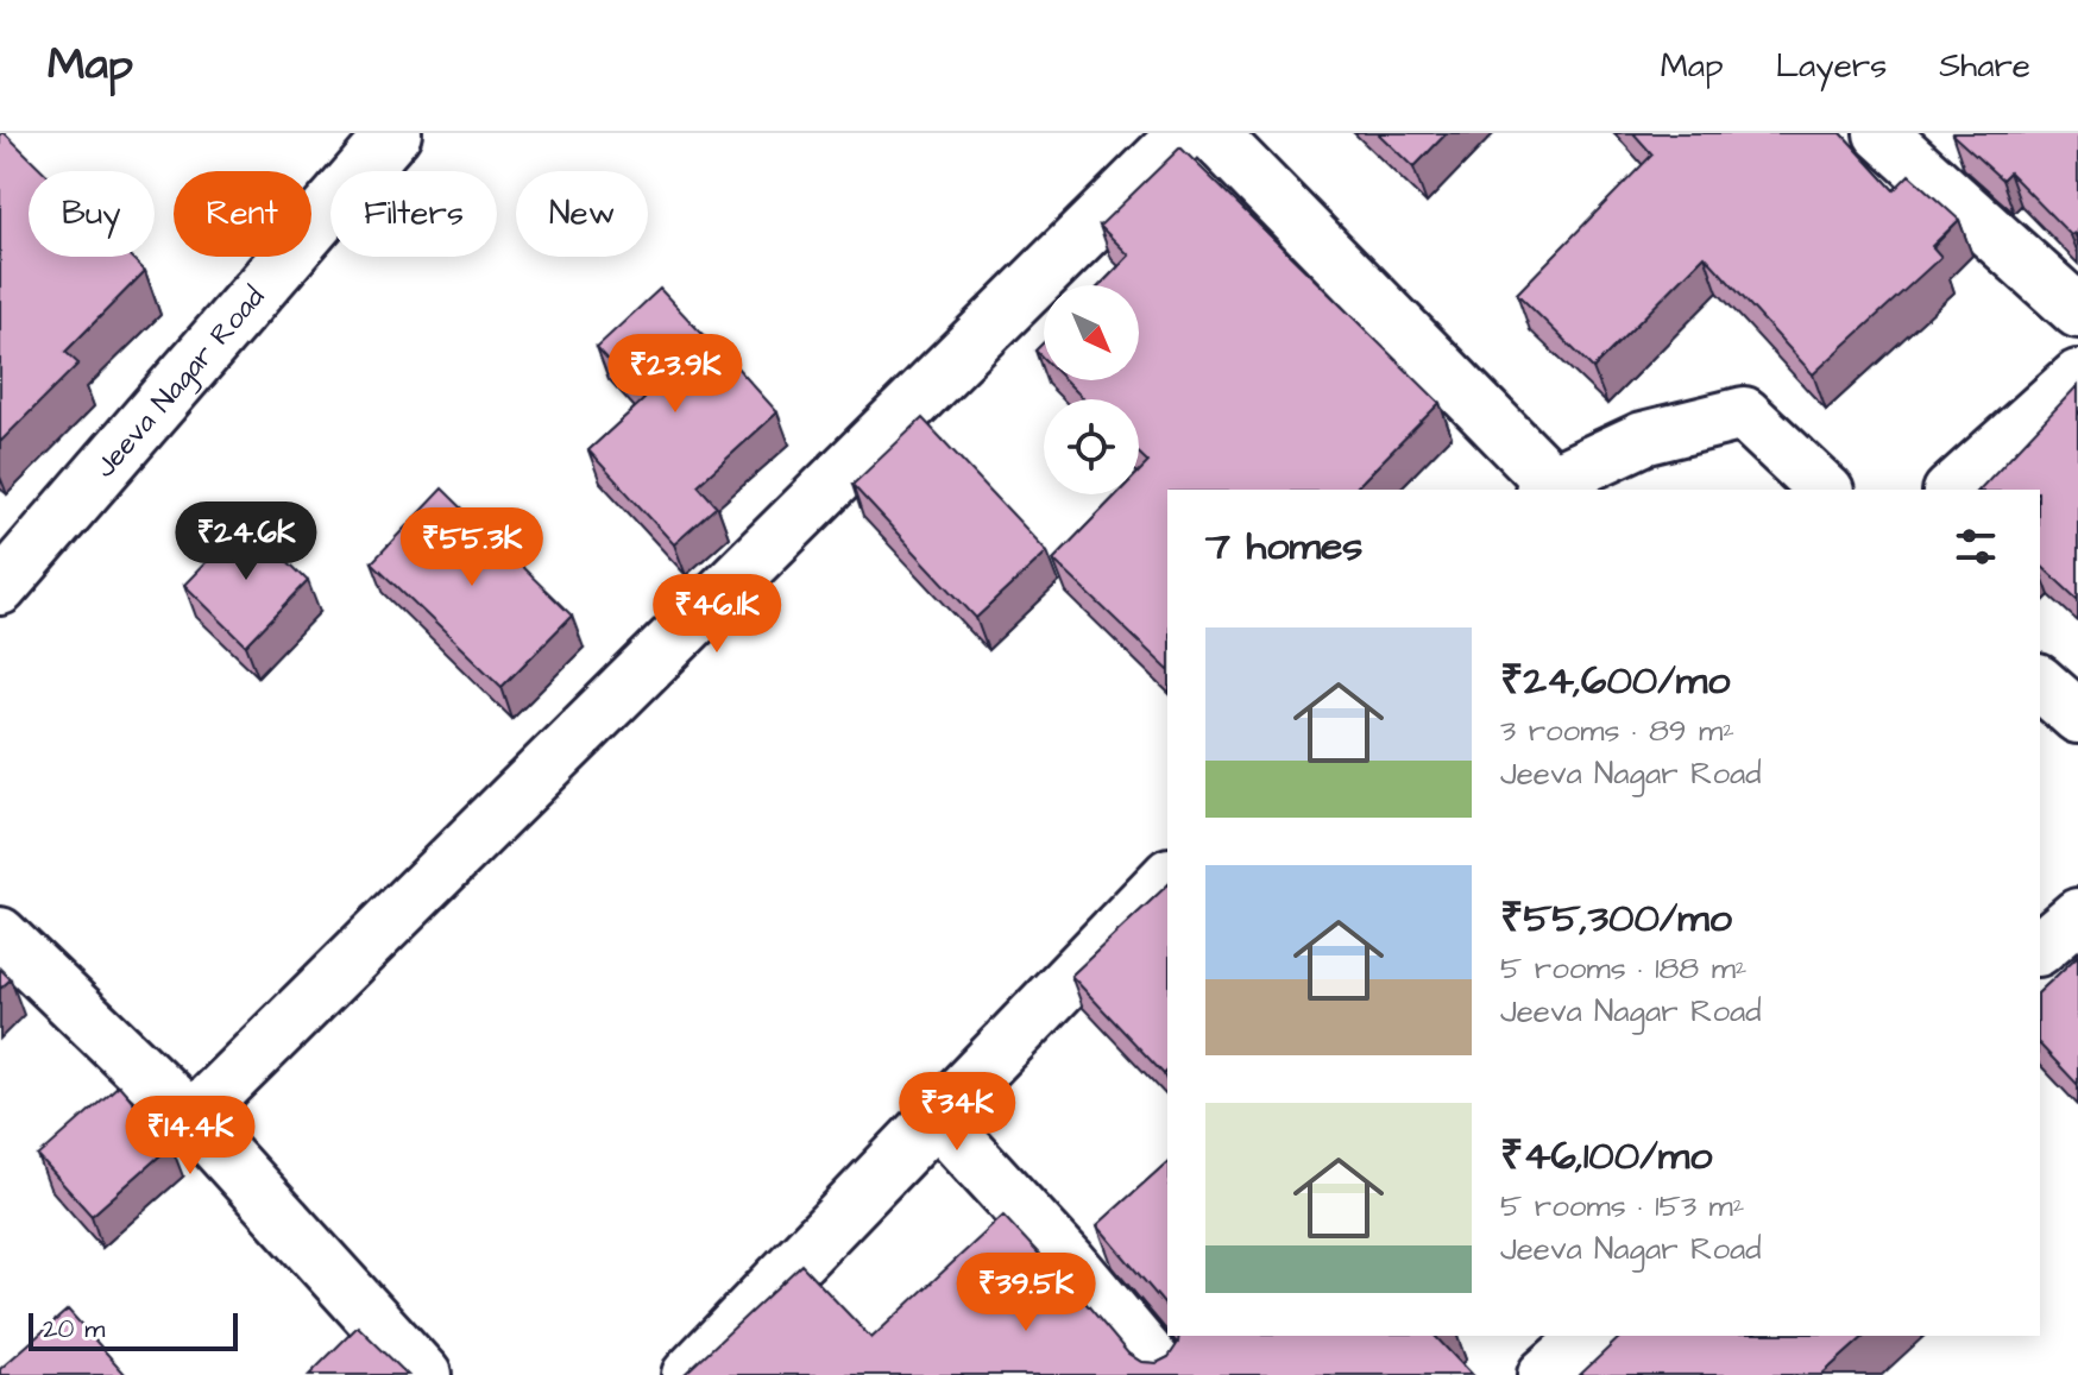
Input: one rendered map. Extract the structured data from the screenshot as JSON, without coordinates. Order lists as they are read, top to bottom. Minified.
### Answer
{"streets":{"street":["Jeeva Nagar Road"]},"scale_bar":"20 m","north":"bottom right","page":{"header":"Map","nav":["Map","Layers","Share"],"chip":["Buy","Rent","Filters","New"],"price":["₹23.9K","₹24.6K","₹55.3K","₹46.1K","₹34K","₹14.4K","₹39.5K"],"heading":"7 homes","list":[{"name":"₹24,600/mo","note":"3 rooms · 89 m² · Jeeva Nagar Road"},{"name":"₹55,300/mo","note":"5 rooms · 188 m² · Jeeva Nagar Road"},{"name":"₹46,100/mo","note":"5 rooms · 153 m² · Jeeva Nagar Road"}],"scale":"20 m"}}
